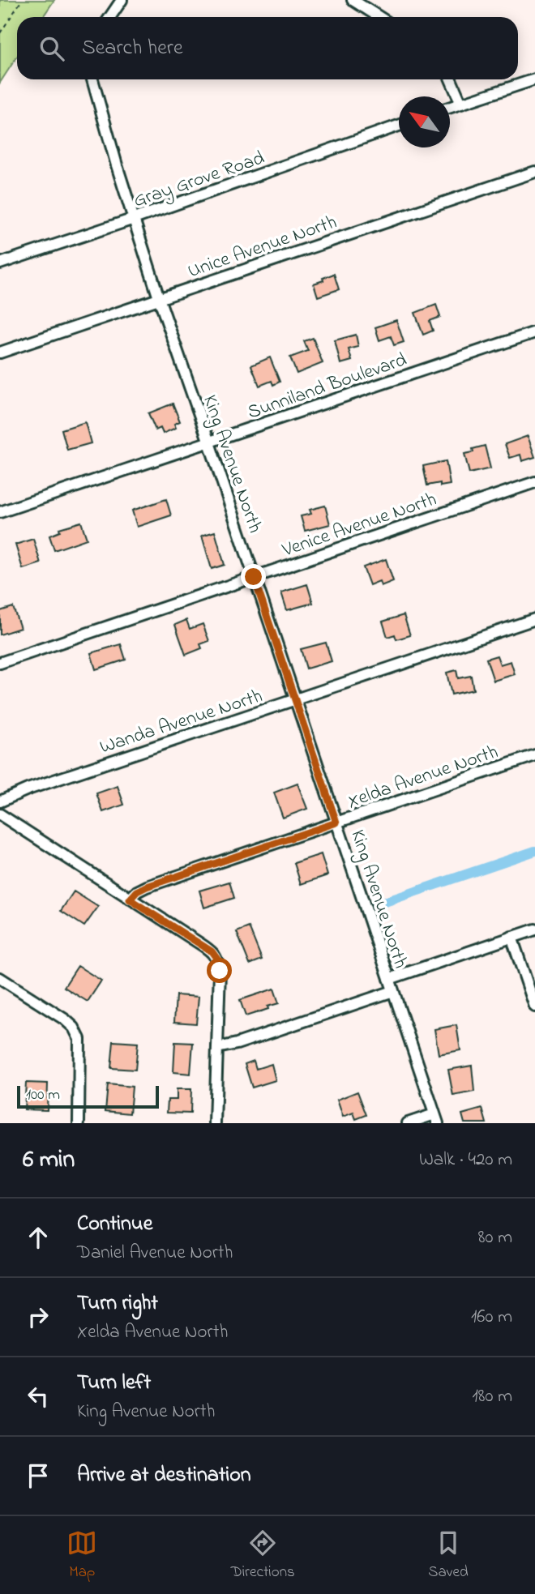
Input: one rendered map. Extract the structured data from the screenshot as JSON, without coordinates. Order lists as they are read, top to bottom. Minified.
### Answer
{"streets":{"street":["Gray Grove Road","Unice Avenue North","Sunniland Boulevard","King Avenue North","Venice Avenue North","Wanda Avenue North","Xelda Avenue North"]},"crossings":[["Gray Grove Road","King Avenue North"],["Unice Avenue North","King Avenue North"],["Sunniland Boulevard","King Avenue North"],["King Avenue North","Venice Avenue North"],["King Avenue North","Wanda Avenue North"],["King Avenue North","Xelda Avenue North"]],"scale_bar":"100 m","north":"top left","page":{"search":"Search here","scale":"100 m","heading":["6 min","Walk · 420 m"],"list":[["Continue","Daniel Avenue North","80 m"],["Turn right","Xelda Avenue North","160 m"],["Turn left","King Avenue North","180 m"],"Arrive at destination"],"nav":["Map","Directions","Saved"]}}
